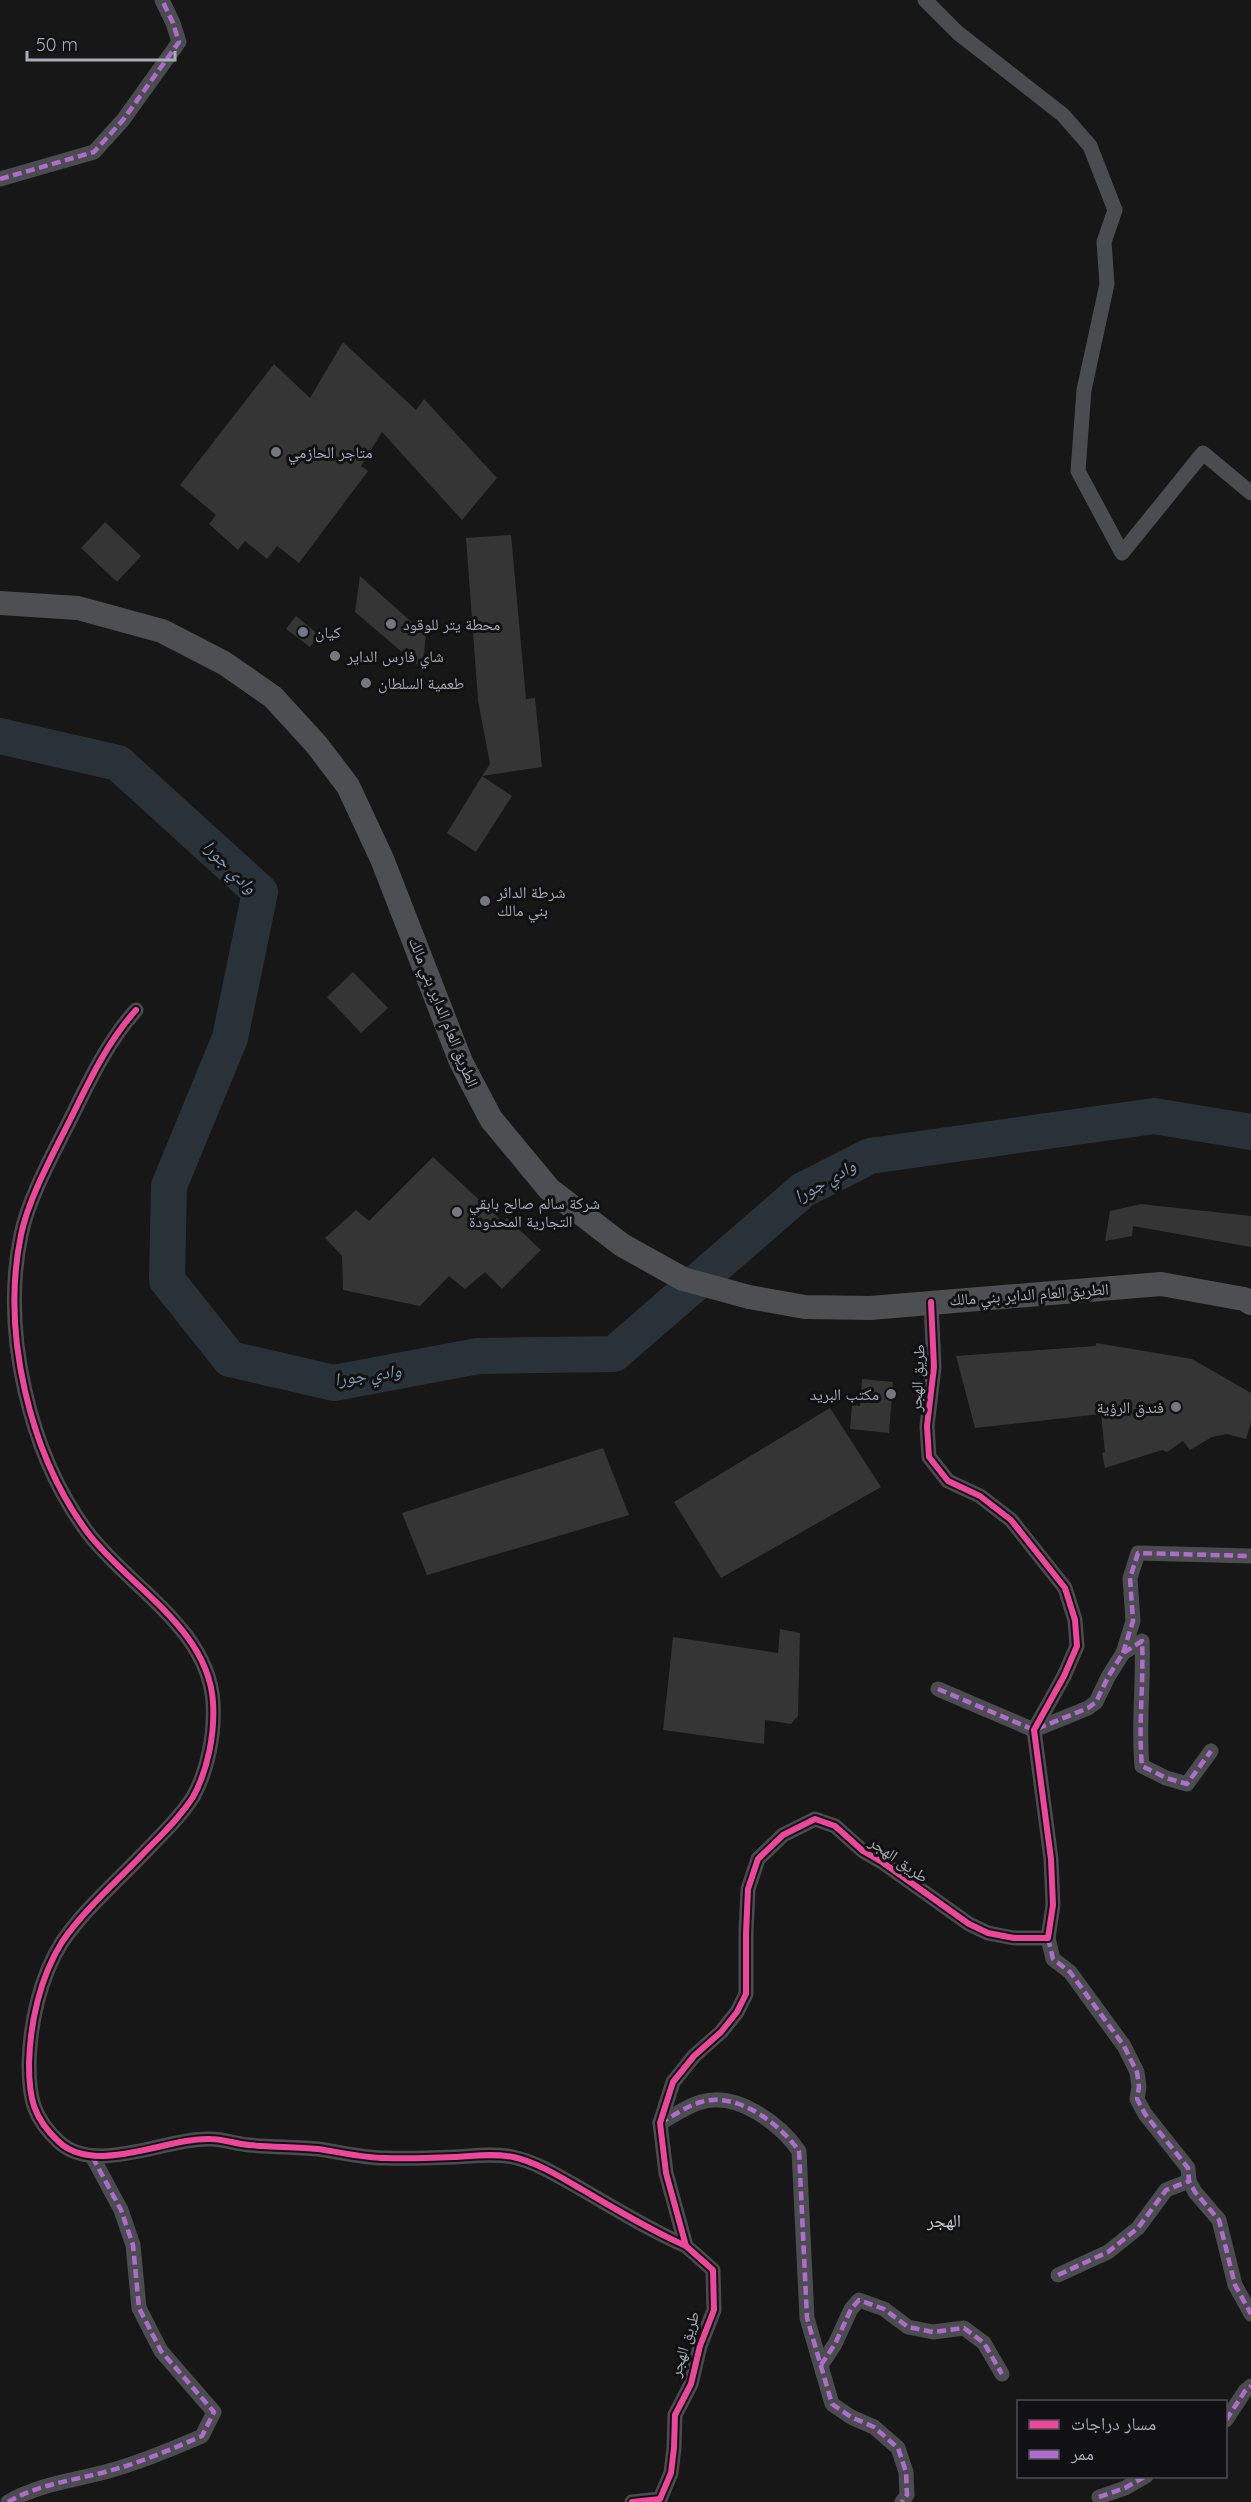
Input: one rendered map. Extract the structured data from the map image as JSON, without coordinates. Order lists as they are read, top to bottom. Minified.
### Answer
{"streets":{"main road":["الطريق العام الداير بني مالك"],"street":["طريق الهجر"]},"crossings":[["الطريق العام الداير بني مالك","طريق الهجر"]],"districts":["الهجر"],"water":["وادي جورا"],"places":["متاجر الحازمي","محطة يتر للوقود","كيان","شاي فارس الداير","طعمية السلطان","شرطة الدائر بني مالك","شركة سالم صالح بابقي التجارية المحدودة","مكتب البريد","فندق الرؤية"],"legend":["مسار دراجات","ممر"],"scale_bar":"50 m"}
